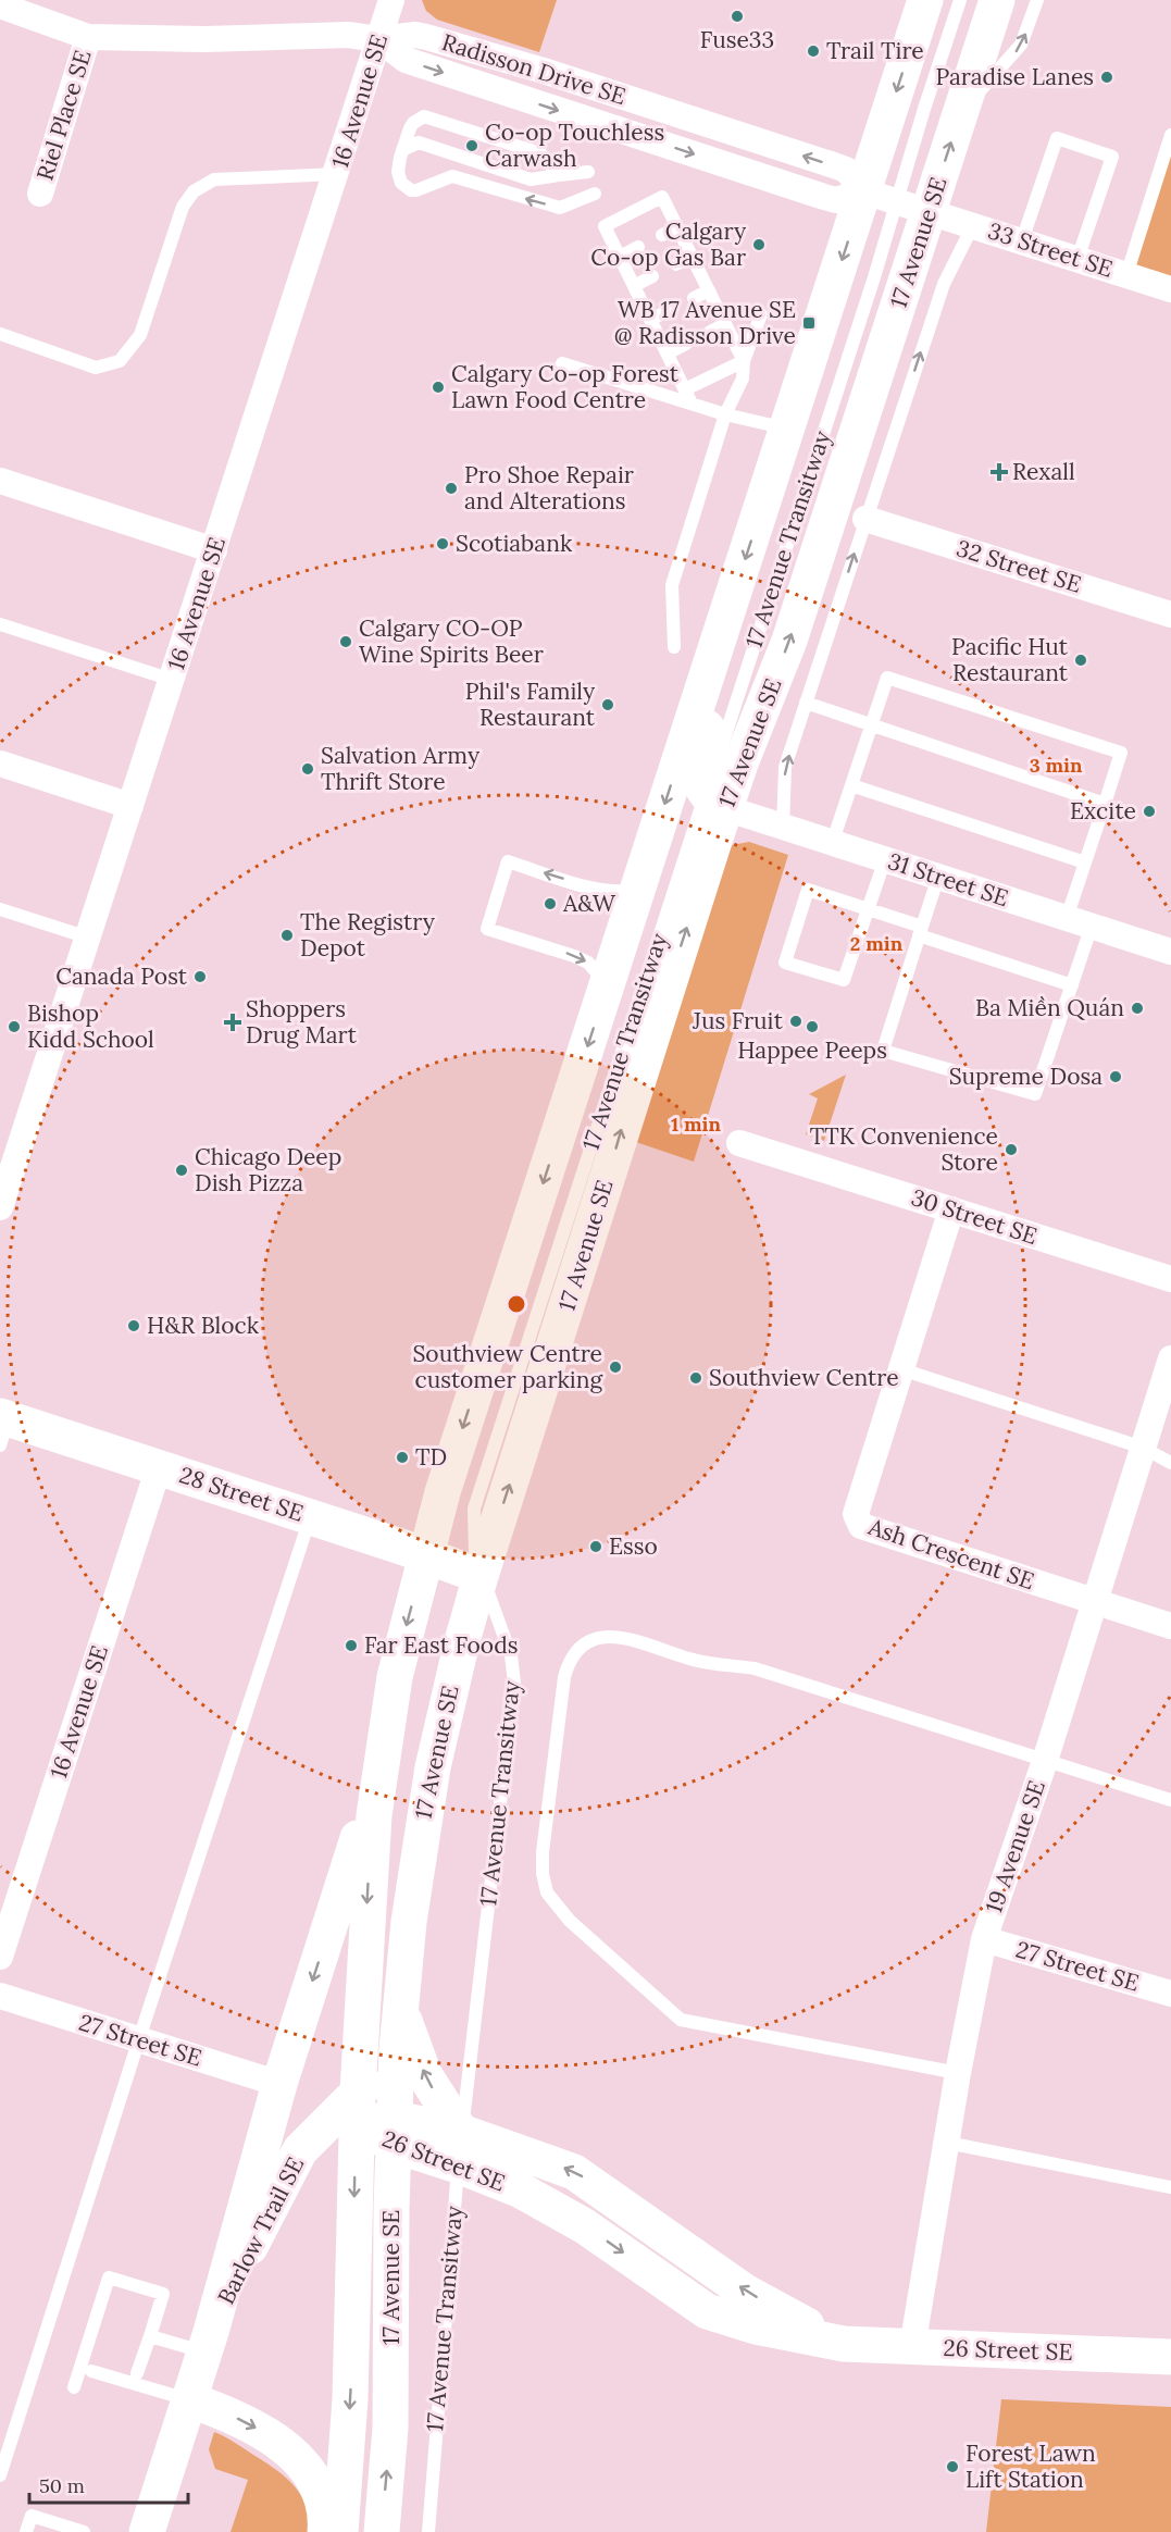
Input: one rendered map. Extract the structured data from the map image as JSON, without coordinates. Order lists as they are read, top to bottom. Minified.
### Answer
{"streets":{"main road":["17 Avenue SE","28 Street SE","26 Street SE","Barlow Trail SE"],"street":["Radisson Drive SE","16 Avenue SE","Riel Place SE","33 Street SE","32 Street SE","31 Street SE","30 Street SE","Ash Crescent SE","19 Avenue SE","27 Street SE"],"lane":["17 Avenue Transitway"]},"crossings":[["Radisson Drive SE","16 Avenue SE"],["Radisson Drive SE","Riel Place SE"],["Radisson Drive SE","17 Avenue SE"],["Radisson Drive SE","33 Street SE"],["16 Avenue SE","28 Street SE"],["17 Avenue SE","33 Street SE"],["17 Avenue SE","17 Avenue Transitway"],["17 Avenue SE","31 Street SE"],["17 Avenue SE","28 Street SE"],["17 Avenue SE","27 Street SE"],["17 Avenue SE","26 Street SE"],["17 Avenue SE","Barlow Trail SE"],["17 Avenue Transitway","28 Street SE"],["17 Avenue Transitway","26 Street SE"],["30 Street SE","Ash Crescent SE"],["Ash Crescent SE","19 Avenue SE"],["19 Avenue SE","27 Street SE"],["19 Avenue SE","26 Street SE"],["27 Street SE","Barlow Trail SE"],["26 Street SE","Barlow Trail SE"]],"places":{"other":["Fuse33","Trail Tire","Paradise Lanes","Co-op Touchless Carwash","Calgary Co-op Gas Bar","Calgary Co-op Forest Lawn Food Centre","Pro Shoe Repair and Alterations","Scotiabank","Calgary CO-OP Wine Spirits Beer","Pacific Hut Restaurant","Phil's Family Restaurant","Salvation Army Thrift Store","Excite","A&W","The Registry Depot","Canada Post","Ba Miền Quán","Jus Fruit","Bishop Kidd School","Happee Peeps","Supreme Dosa","TTK Convenience Store","Chicago Deep Dish Pizza","H&R Block","Southview Centre customer parking","Southview Centre","TD","Esso","Far East Foods","Forest Lawn Lift Station"],"transit":["WB 17 Avenue SE @ Radisson Drive"],"health":["Rexall","Shoppers Drug Mart"]},"scale_bar":"50 m","rings":["3 min","2 min","1 min"]}
